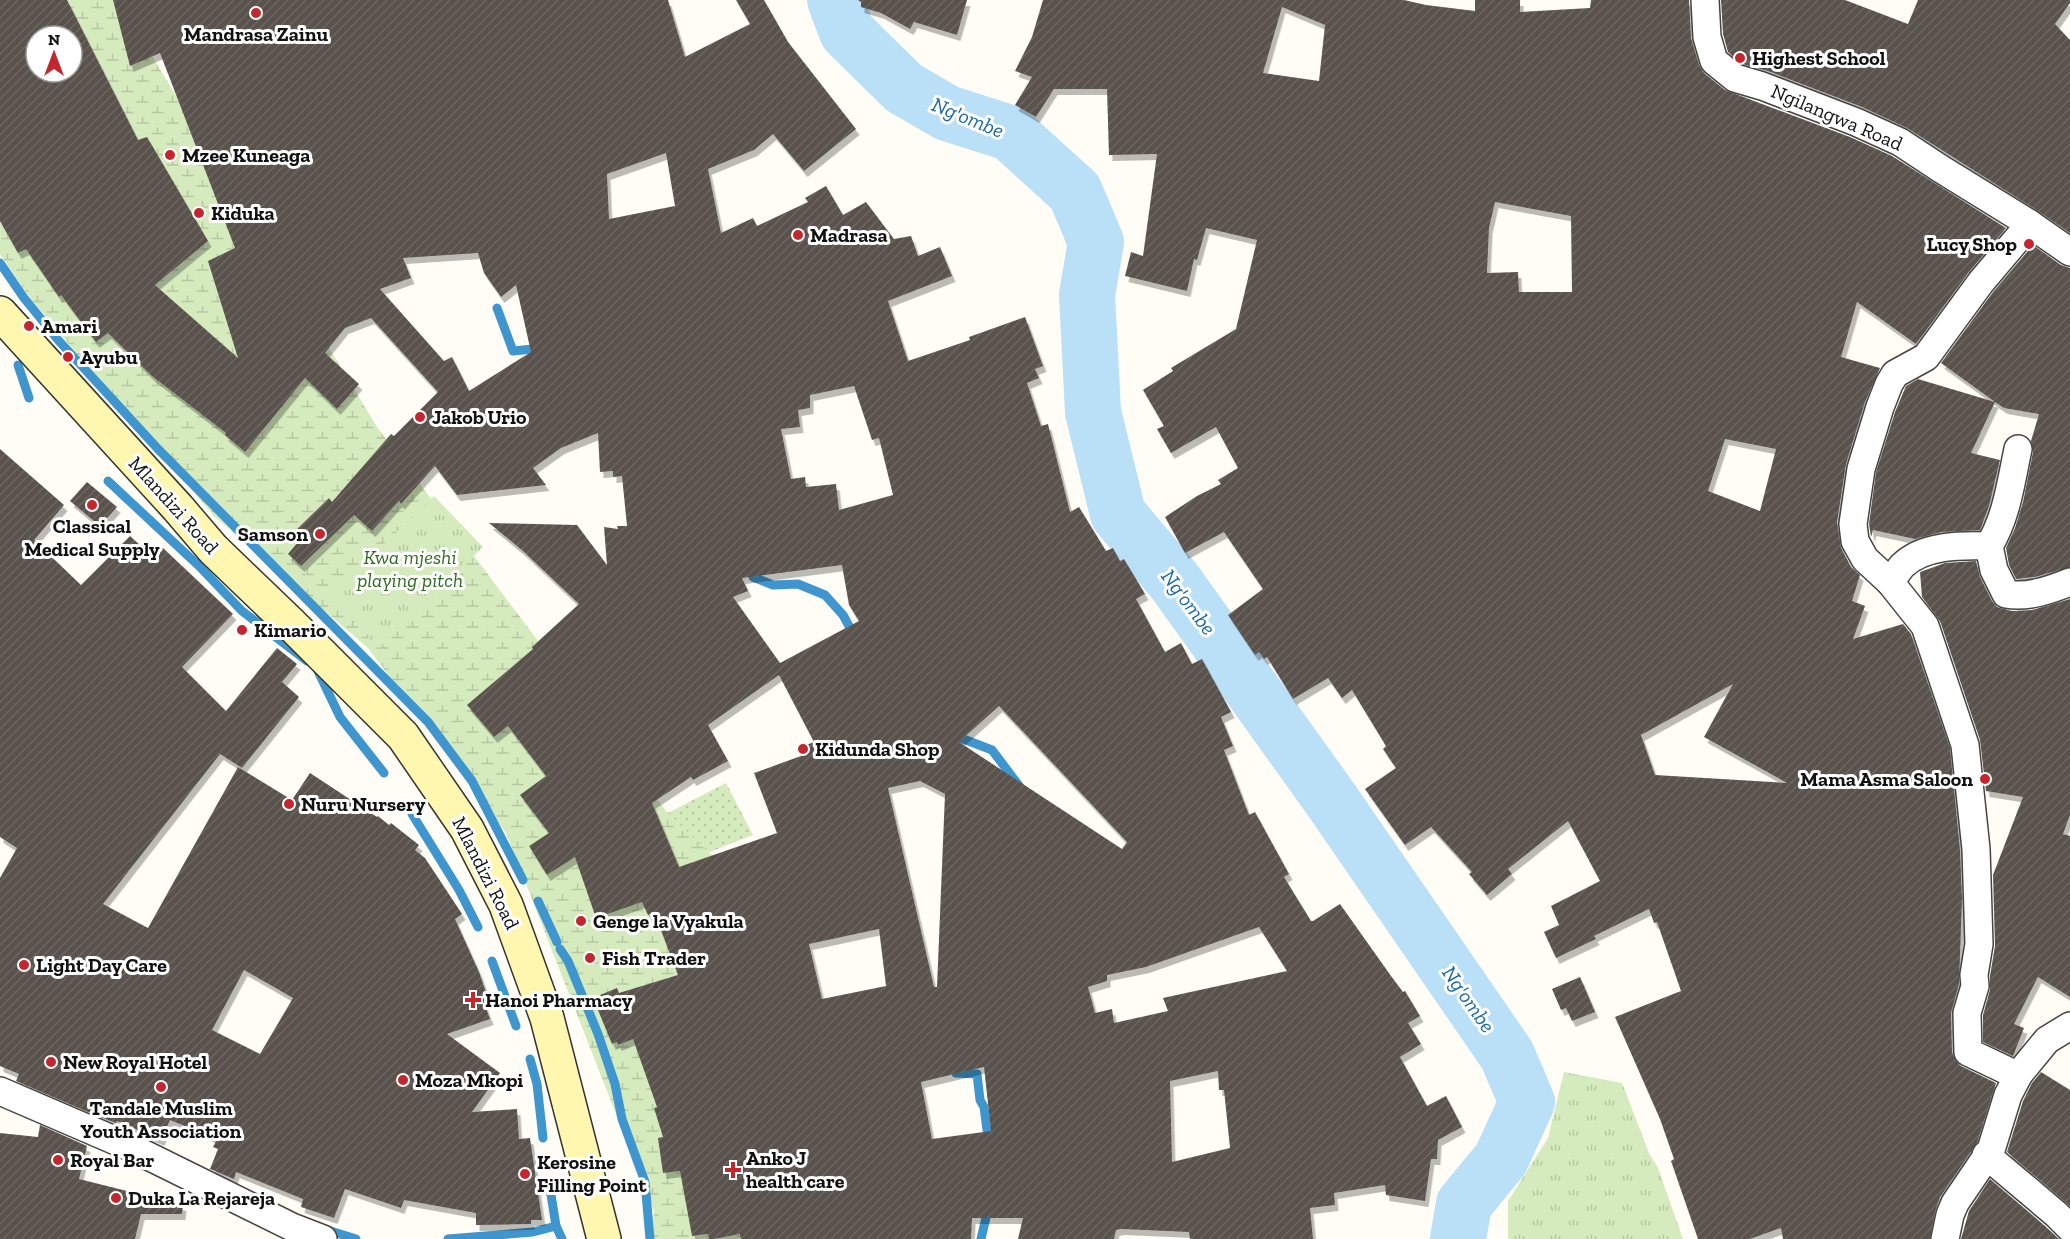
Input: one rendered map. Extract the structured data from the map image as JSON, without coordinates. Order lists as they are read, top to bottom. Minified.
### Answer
{"streets":{"street":["Ngilangwa Road","Mlandizi Road"]},"water":["Ng'ombe"],"parks":["Kwa mjeshi playing pitch"],"places":{"other":["Mandrasa Zainu","Highest School","Mzee Kuneaga","Kiduka","Madrasa","Lucy Shop","Amari","Ayubu","Jakob Urio","Classical Medical Supply","Samson","Kimario","Kidunda Shop","Mama Asma Saloon","Nuru Nursery","Genge la Vyakula","Fish Trader","Light Day Care","New Royal Hotel","Moza Mkopi","Tandale Muslim Youth Association","Royal Bar","Kerosine Filling Point","Duka La Rejareja"],"health":["Hanoi Pharmacy","Anko J health care"]},"north":"top"}
